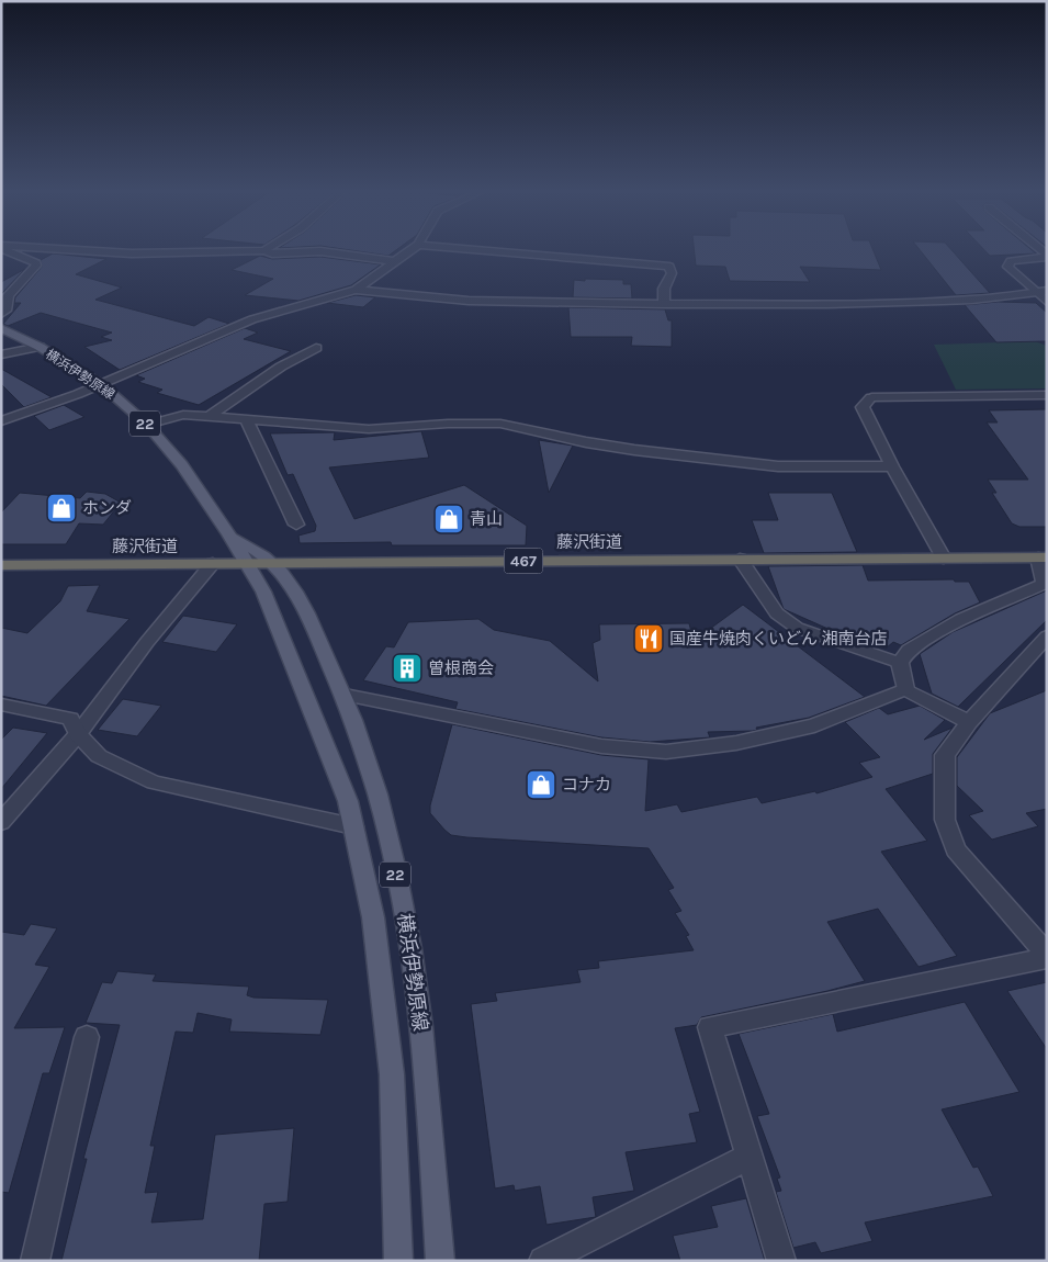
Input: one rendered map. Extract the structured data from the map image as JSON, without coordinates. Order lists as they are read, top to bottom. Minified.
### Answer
{"streets":{"highway":["藤沢街道","467"],"main road":["横浜伊勢原線","22"]},"crossings":[["横浜伊勢原線","藤沢街道"]],"places":{"shop":["ホンダ","青山","コナカ"],"restaurant":["国産牛焼肉くいどん 湘南台店"],"building":["曽根商会"]}}
